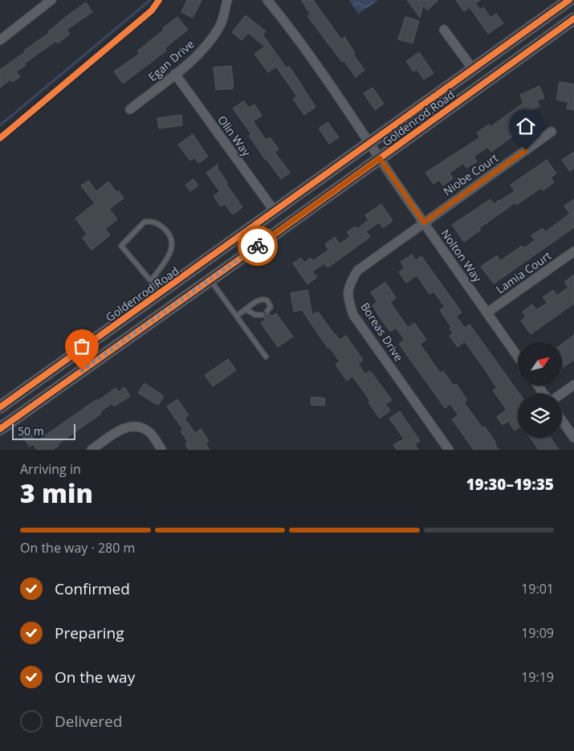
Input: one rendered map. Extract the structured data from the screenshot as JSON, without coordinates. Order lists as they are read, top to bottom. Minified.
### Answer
{"streets":{"main road":["Goldenrod Road"],"street":["Egan Drive","Olin Way","Niobe Court","Nolton Way","Lamia Court","Boreas Drive"]},"crossings":[["Egan Drive","Olin Way"],["Goldenrod Road","Olin Way"],["Goldenrod Road","Nolton Way"],["Niobe Court","Nolton Way"],["Niobe Court","Boreas Drive"],["Nolton Way","Lamia Court"],["Nolton Way","Boreas Drive"]],"scale_bar":"50 m","north":"top right","page":{"scale":"50 m","heading":["3 min","Arriving in","19:30–19:35"],"bar":"On the way · 280 m","list":[["Confirmed","19:01"],["Preparing","19:09"],["On the way","19:19"],"Delivered"]}}
